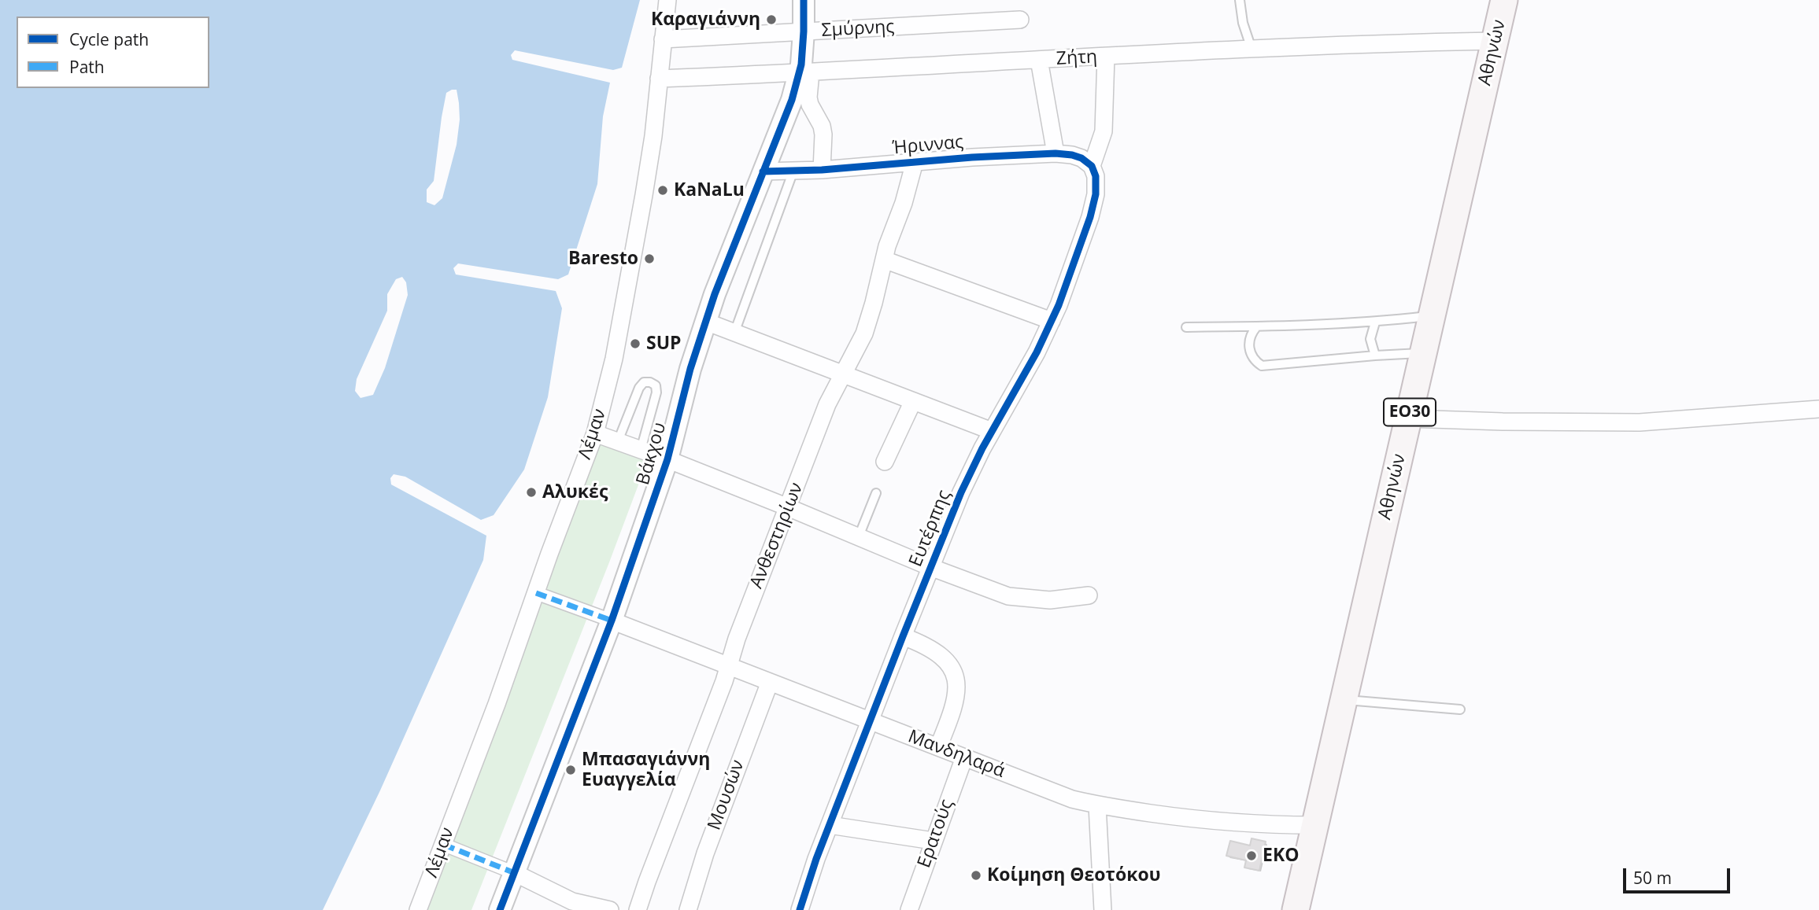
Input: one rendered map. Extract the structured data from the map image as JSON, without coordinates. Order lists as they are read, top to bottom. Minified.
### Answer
{"streets":{"main road":["Αθηνών","ΕΟ30"],"street":["Σμύρνης","Ζήτη","Ήριννας","Λέμαν","Βάκχου","Ευτέρπης","Ανθεστηρίων","Μανδηλαρά","Μουσών","Ερατούς"]},"crossings":[["Σμύρνης","Λέμαν"],["Σμύρνης","Βάκχου"],["Αθηνών","Ζήτη"],["Αθηνών","Μανδηλαρά"],["Ζήτη","Λέμαν"],["Ζήτη","Βάκχου"],["Ήριννας","Βάκχου"],["Ήριννας","Ευτέρπης"],["Ήριννας","Ανθεστηρίων"],["Βάκχου","Μανδηλαρά"],["Ευτέρπης","Μανδηλαρά"],["Ανθεστηρίων","Μανδηλαρά"],["Μανδηλαρά","Μουσών"],["Μανδηλαρά","Ερατούς"]],"places":["Καραγιάννη","KaNaLu","Baresto","SUP","Αλυκές","Μπασαγιάννη Ευαγγελία","EKO","Κοίμηση Θεοτόκου"],"legend":["Cycle path","Path"],"scale_bar":"50 m"}
